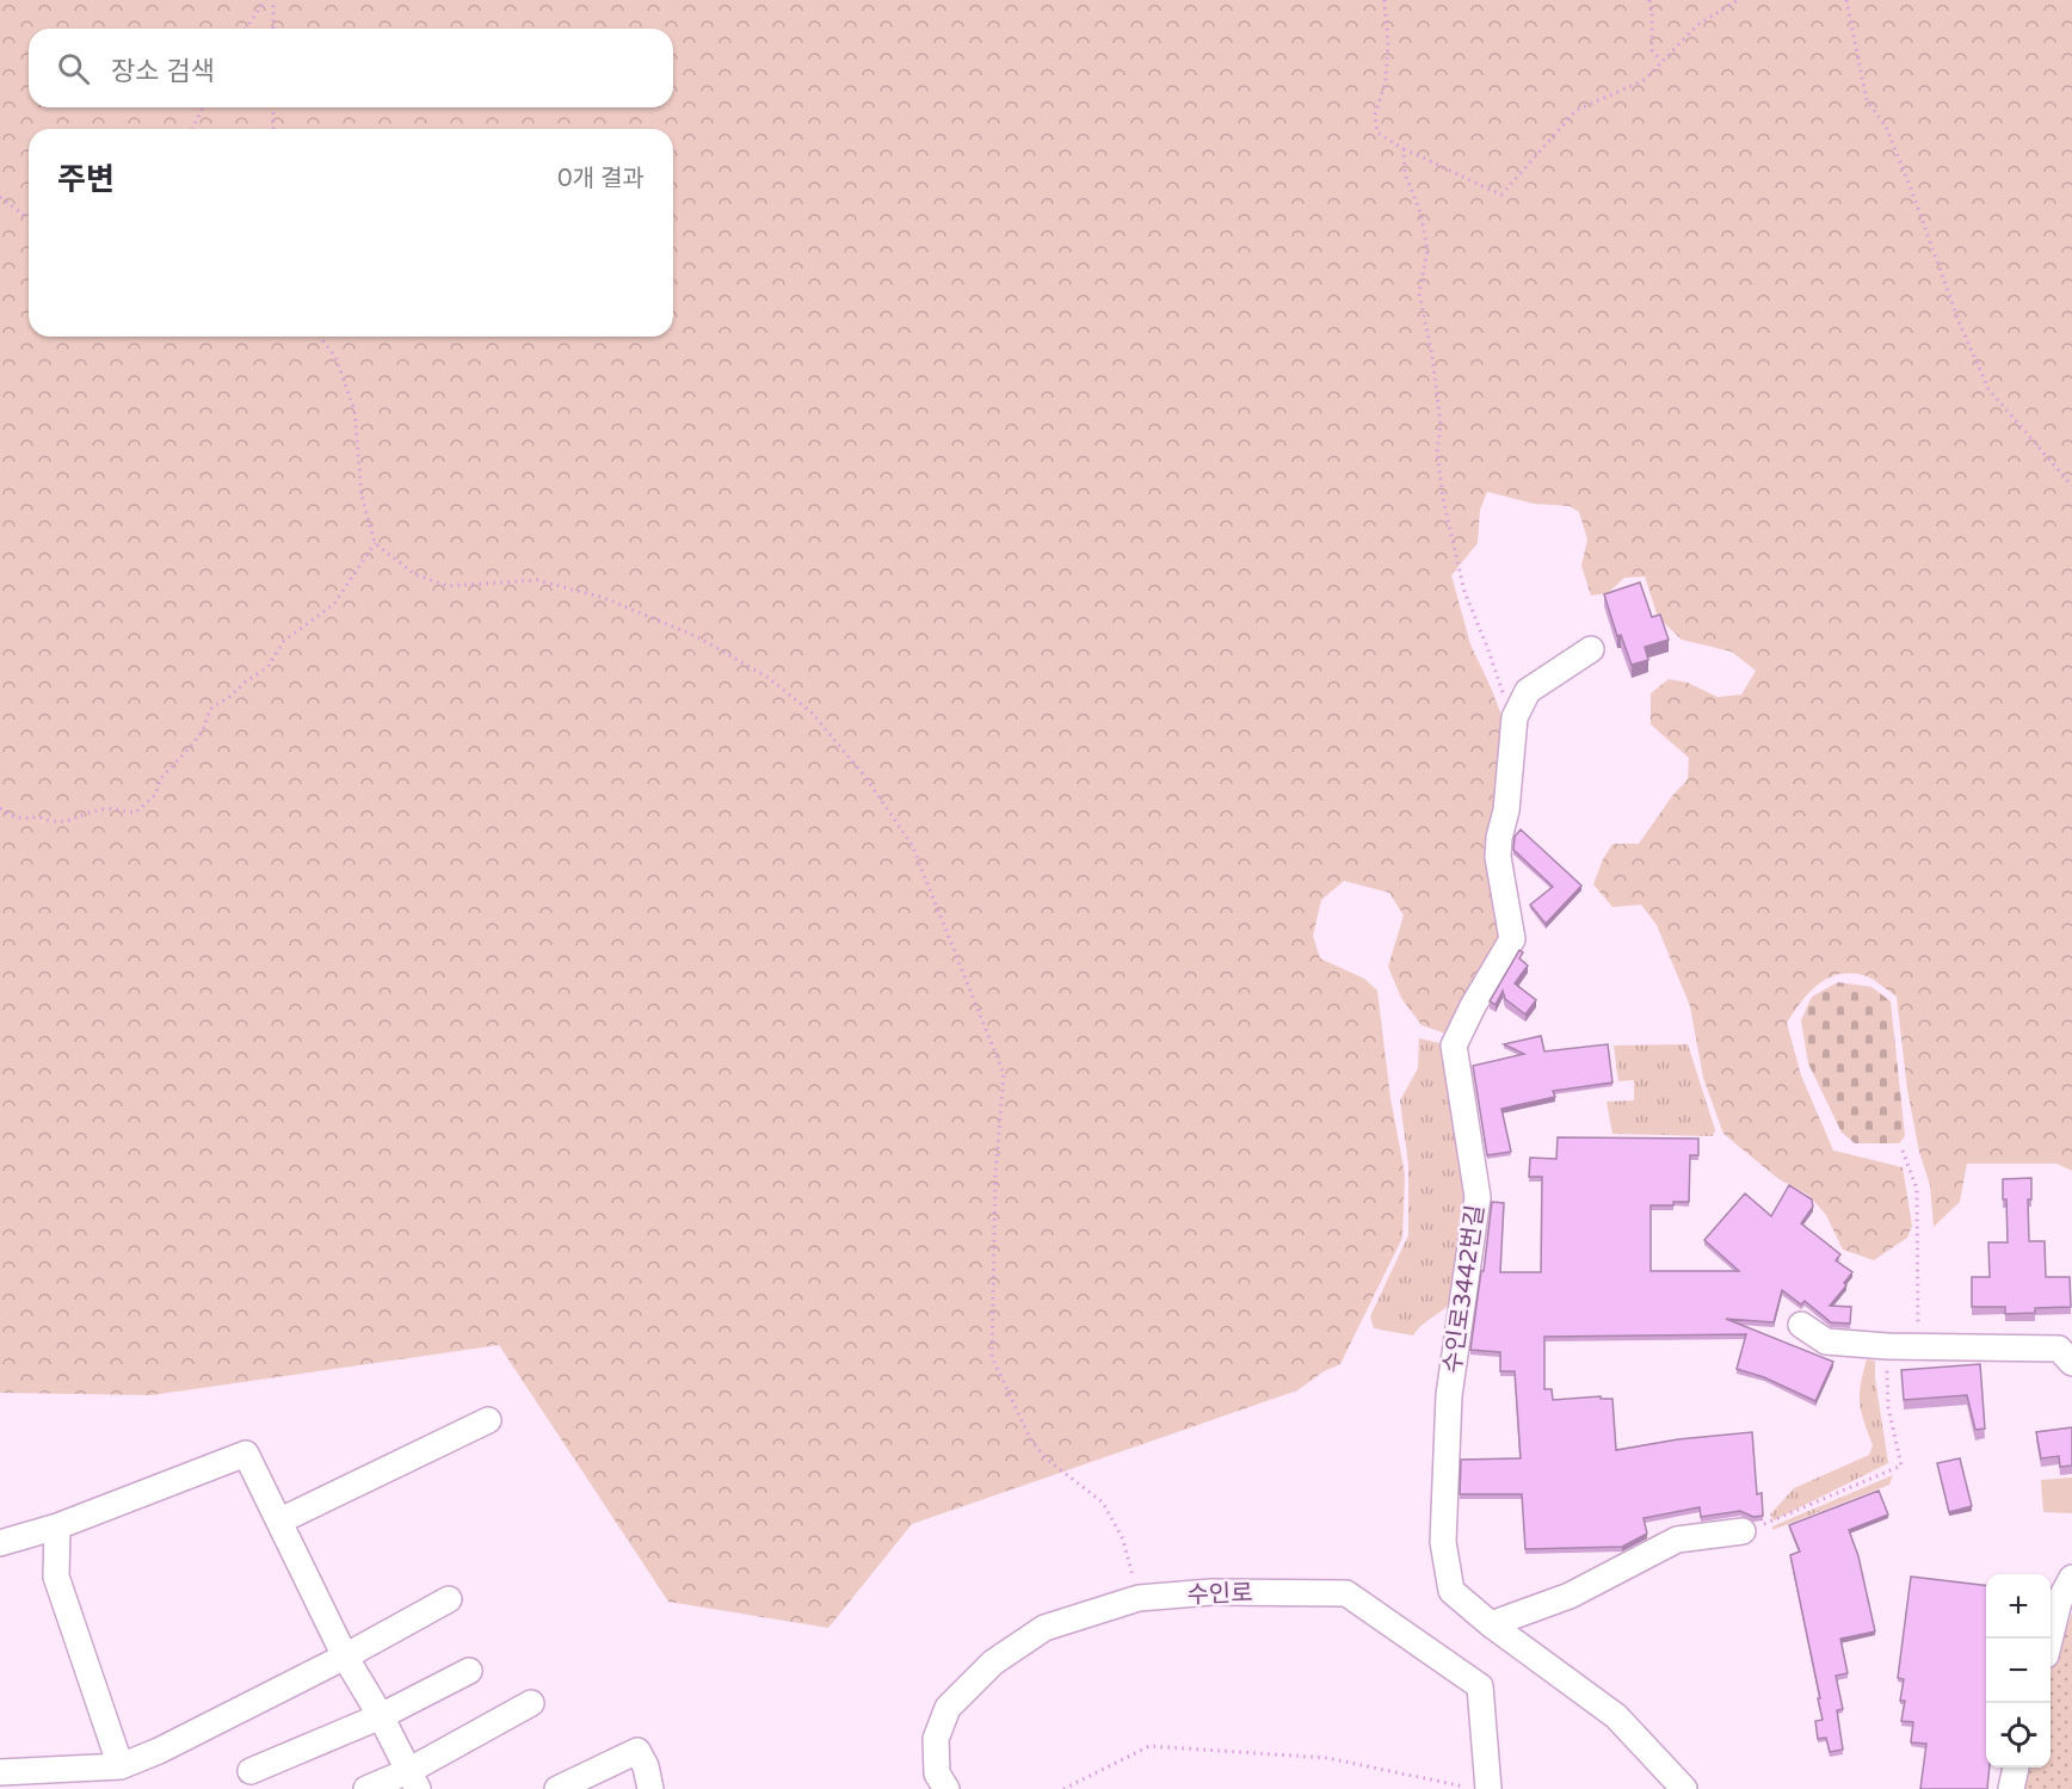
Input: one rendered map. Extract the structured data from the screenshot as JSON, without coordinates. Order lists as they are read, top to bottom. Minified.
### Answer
{"streets":{"street":["수인로3442번길","수인로"]},"page":{"search":"장소 검색","heading":["주변","0개 결과"],"map_buttons":["+","−"]}}
